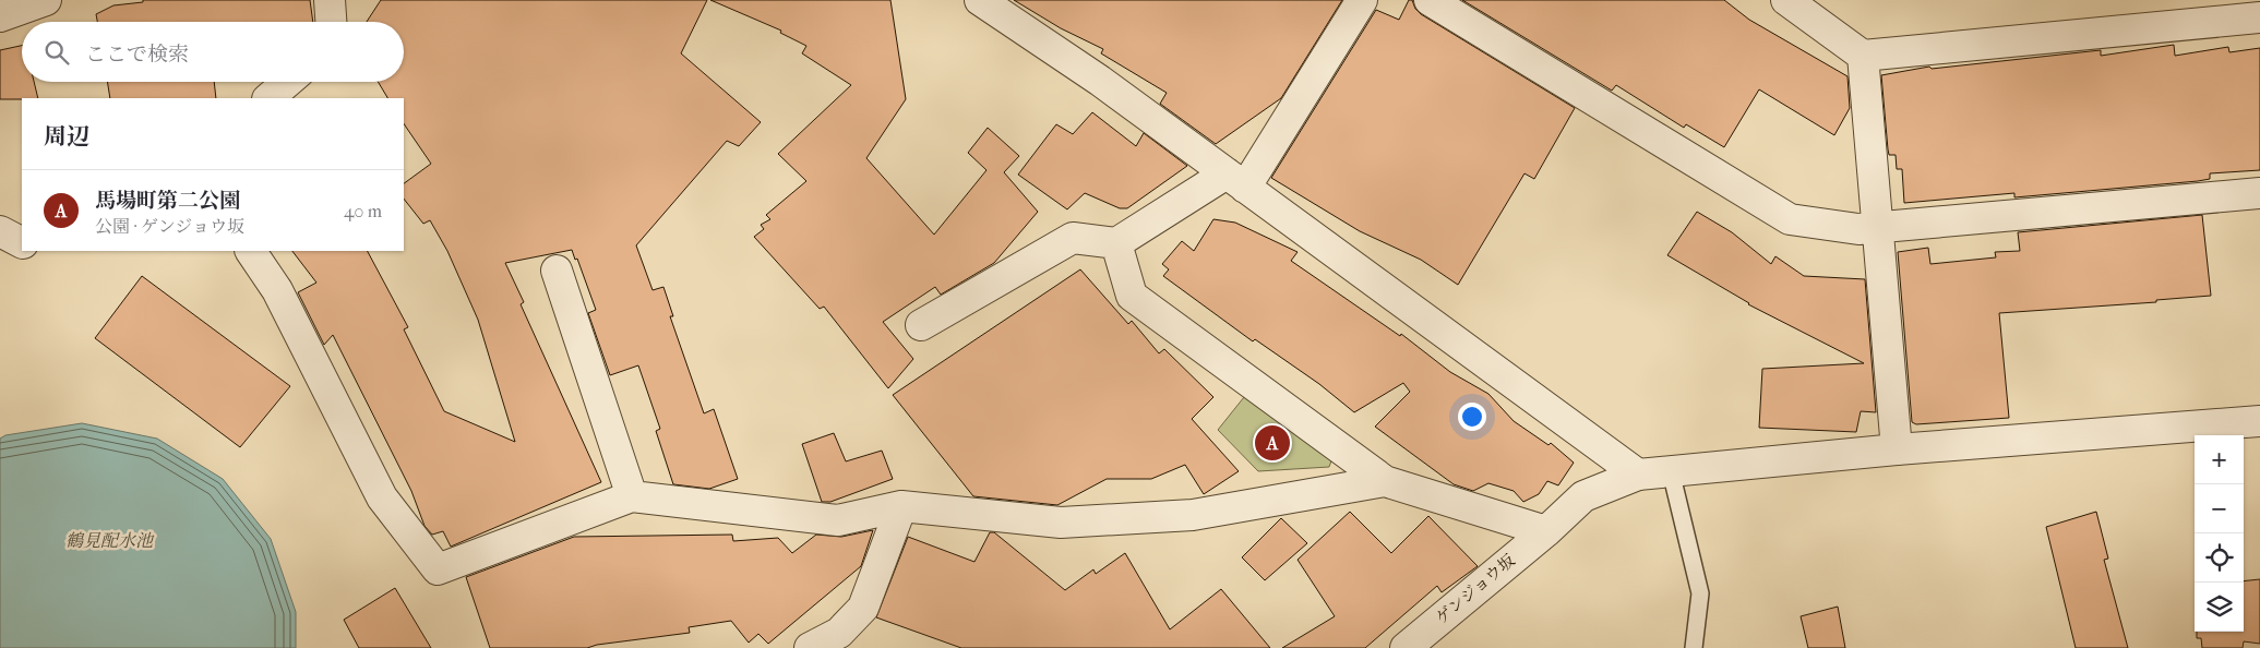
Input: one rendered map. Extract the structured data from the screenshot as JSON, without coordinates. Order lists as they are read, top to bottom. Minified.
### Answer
{"streets":{"street":["ゲンジョウ坂"]},"water":["鶴見配水池"],"page":{"search":"ここで検索","heading":"周辺","list":[{"mark":"A","name":"馬場町第二公園","note":"公園 · ゲンジョウ坂","value":"40 m"}],"pins":"A","map_buttons":["+","−"]}}
